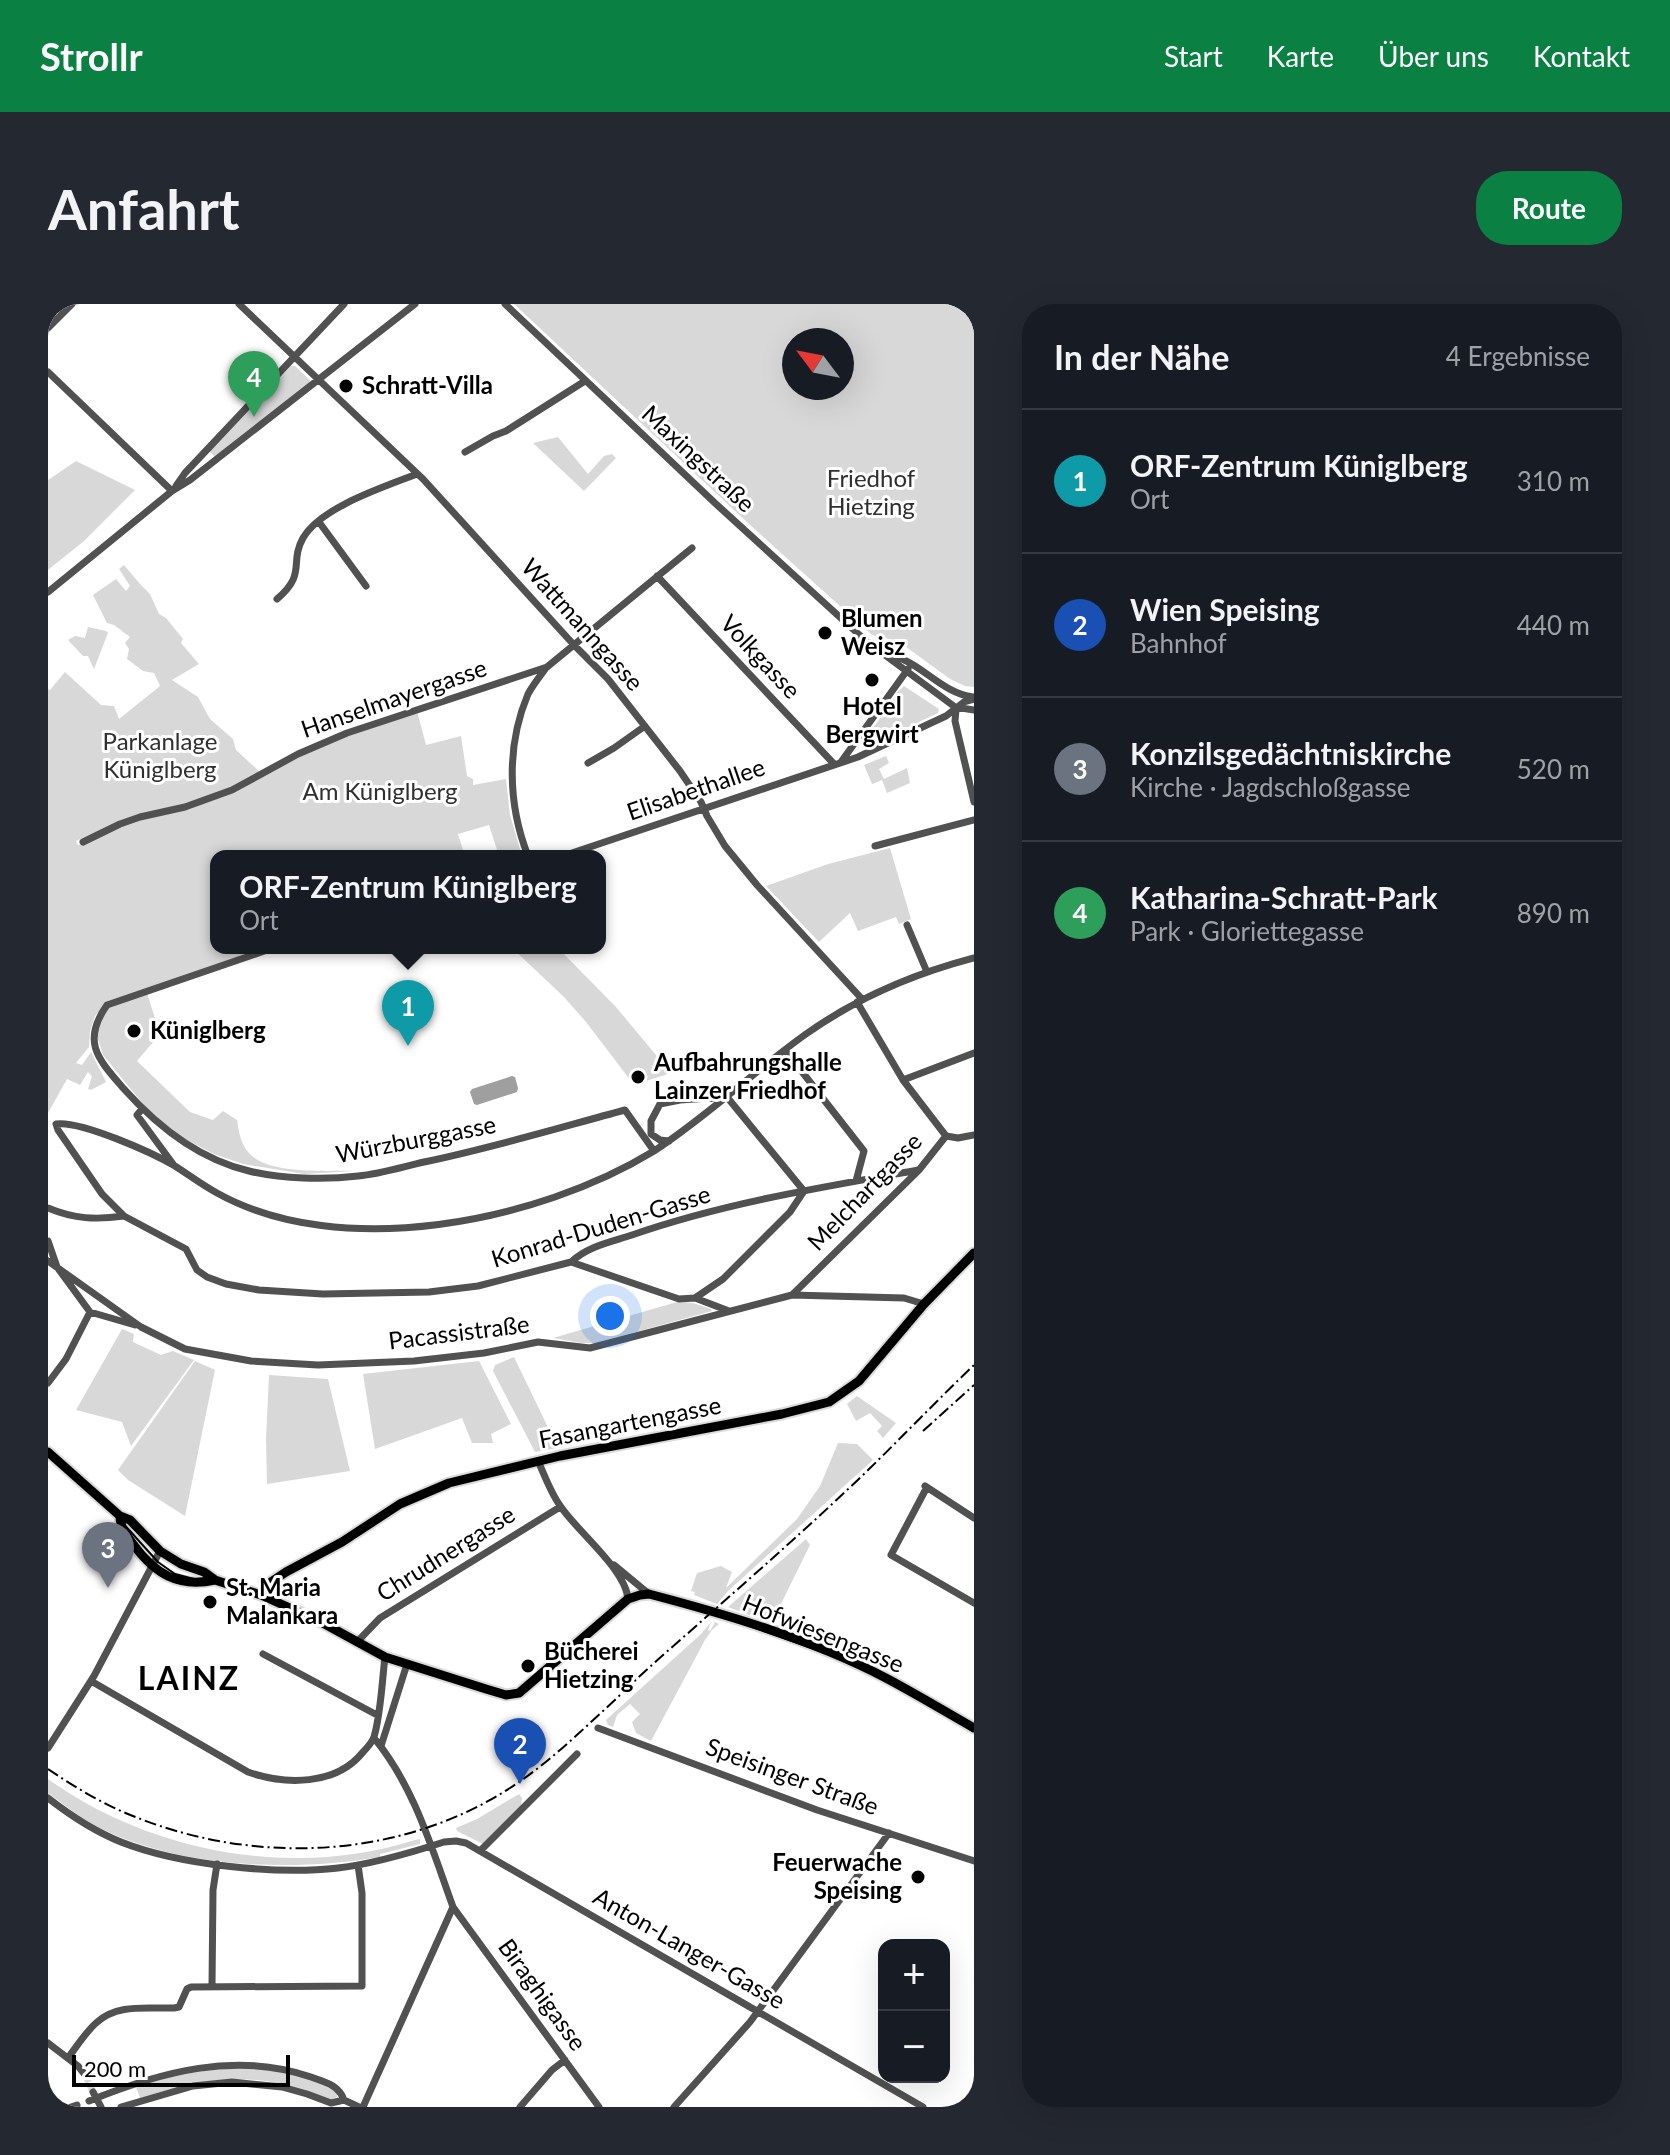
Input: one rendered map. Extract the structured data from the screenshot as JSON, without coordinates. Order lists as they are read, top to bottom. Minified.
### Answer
{"streets":{"main road":["Fasangartengasse","Hofwiesengasse"],"street":["Maxingstraße","Wattmanngasse","Volkgasse","Hanselmayergasse","Elisabethallee","Würzburggasse","Melchartgasse","Konrad-Duden-Gasse","Pacassistraße","Chrudnergasse","Speisinger Straße","Anton-Langer-Gasse","Biraghigasse"]},"crossings":[["Maxingstraße","Elisabethallee"],["Wattmanngasse","Hanselmayergasse"],["Wattmanngasse","Elisabethallee"],["Wattmanngasse","Melchartgasse"],["Volkgasse","Hanselmayergasse"],["Volkgasse","Elisabethallee"],["Melchartgasse","Konrad-Duden-Gasse"],["Melchartgasse","Pacassistraße"],["Pacassistraße","Fasangartengasse"],["Fasangartengasse","Hofwiesengasse"],["Chrudnergasse","Hofwiesengasse"],["Anton-Langer-Gasse","Biraghigasse"]],"districts":["LAINZ"],"parks":["Friedhof Hietzing","Parkanlage Küniglberg","Am Küniglberg"],"places":["Schratt-Villa","Blumen Weisz","Hotel Bergwirt","Küniglberg","Aufbahrungshalle Lainzer Friedhof","St. Maria Malankara","Bücherei Hietzing","Feuerwache Speising"],"scale_bar":"200 m","north":"top left","page":{"header":"Strollr","nav":["Start","Karte","Über uns","Kontakt"],"buttons":"Route","title":"Anfahrt","heading":["In der Nähe","4 Ergebnisse"],"pins":["4","1","3","2"],"list":[{"mark":"1","name":"ORF-Zentrum Küniglberg","note":"Ort","value":"310 m"},{"mark":"2","name":"Wien Speising","note":"Bahnhof","value":"440 m"},{"mark":"3","name":"Konzilsgedächtniskirche","note":"Kirche · Jagdschloßgasse","value":"520 m"},{"mark":"4","name":"Katharina-Schratt-Park","note":"Park · Gloriettegasse","value":"890 m"}],"popup":["ORF-Zentrum Küniglberg","Ort"],"map_buttons":["+","−"],"scale":"200 m"}}
